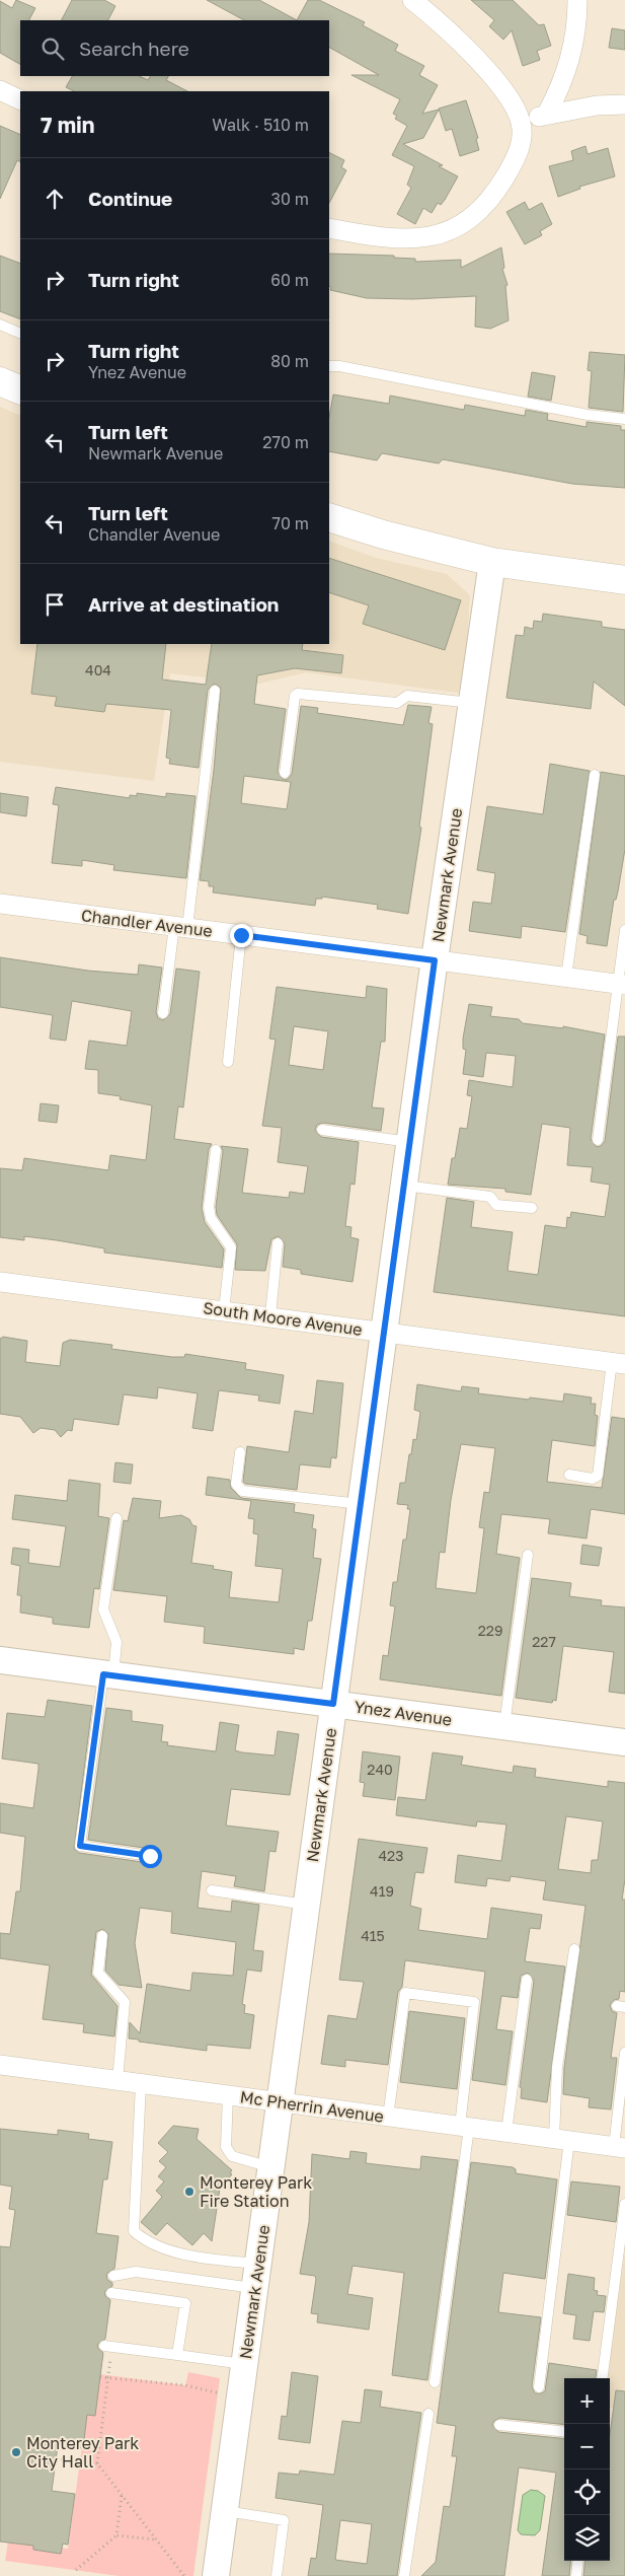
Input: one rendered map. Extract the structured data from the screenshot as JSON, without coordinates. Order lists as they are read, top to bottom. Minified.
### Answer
{"streets":{"street":["Newmark Avenue","Chandler Avenue","South Moore Avenue","Ynez Avenue","Mc Pherrin Avenue"]},"crossings":[["Newmark Avenue","Chandler Avenue"],["Newmark Avenue","South Moore Avenue"],["Newmark Avenue","Ynez Avenue"],["Newmark Avenue","Mc Pherrin Avenue"]],"places":["Monterey Park Fire Station","Monterey Park City Hall"],"house_numbers":["404","229","227","240","423","419","415"],"page":{"search":"Search here","heading":["7 min","Walk · 510 m"],"list":[["Continue","30 m"],["Turn right","60 m"],["Turn right","Ynez Avenue","80 m"],["Turn left","Newmark Avenue","270 m"],["Turn left","Chandler Avenue","70 m"],"Arrive at destination"],"map_buttons":["+","−"]}}
